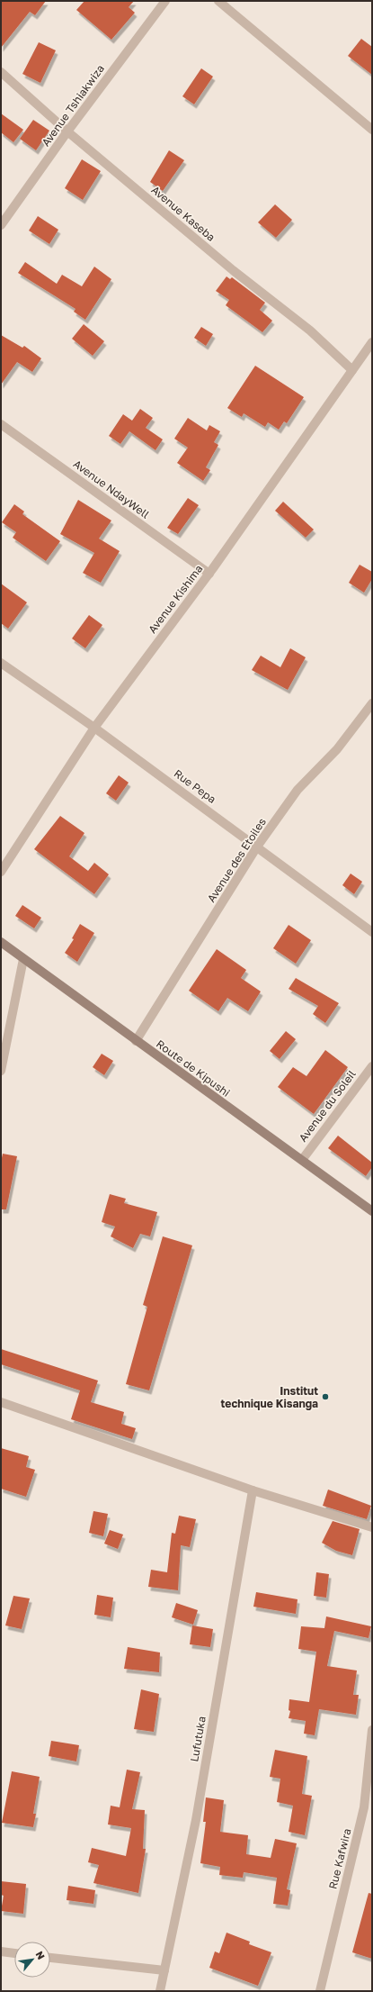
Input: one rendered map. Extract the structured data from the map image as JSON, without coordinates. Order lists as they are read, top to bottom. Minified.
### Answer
{"streets":{"main road":["Route de Kipushi"],"street":["Avenue Tshiakwiza","Avenue Kaseba","Avenue NdayWell","Avenue Kishima","Rue Pepa","Avenue des Etoiles","Avenue du Soleil","Lufutuka","Rue Kafwira"]},"crossings":[["Avenue Tshiakwiza","Avenue Kaseba"],["Avenue Kaseba","Avenue Kishima"],["Avenue NdayWell","Avenue Kishima"],["Avenue Kishima","Rue Pepa"],["Rue Pepa","Avenue des Etoiles"],["Avenue des Etoiles","Route de Kipushi"],["Route de Kipushi","Avenue du Soleil"]],"places":["Institut technique Kisanga"],"north":"top right"}
